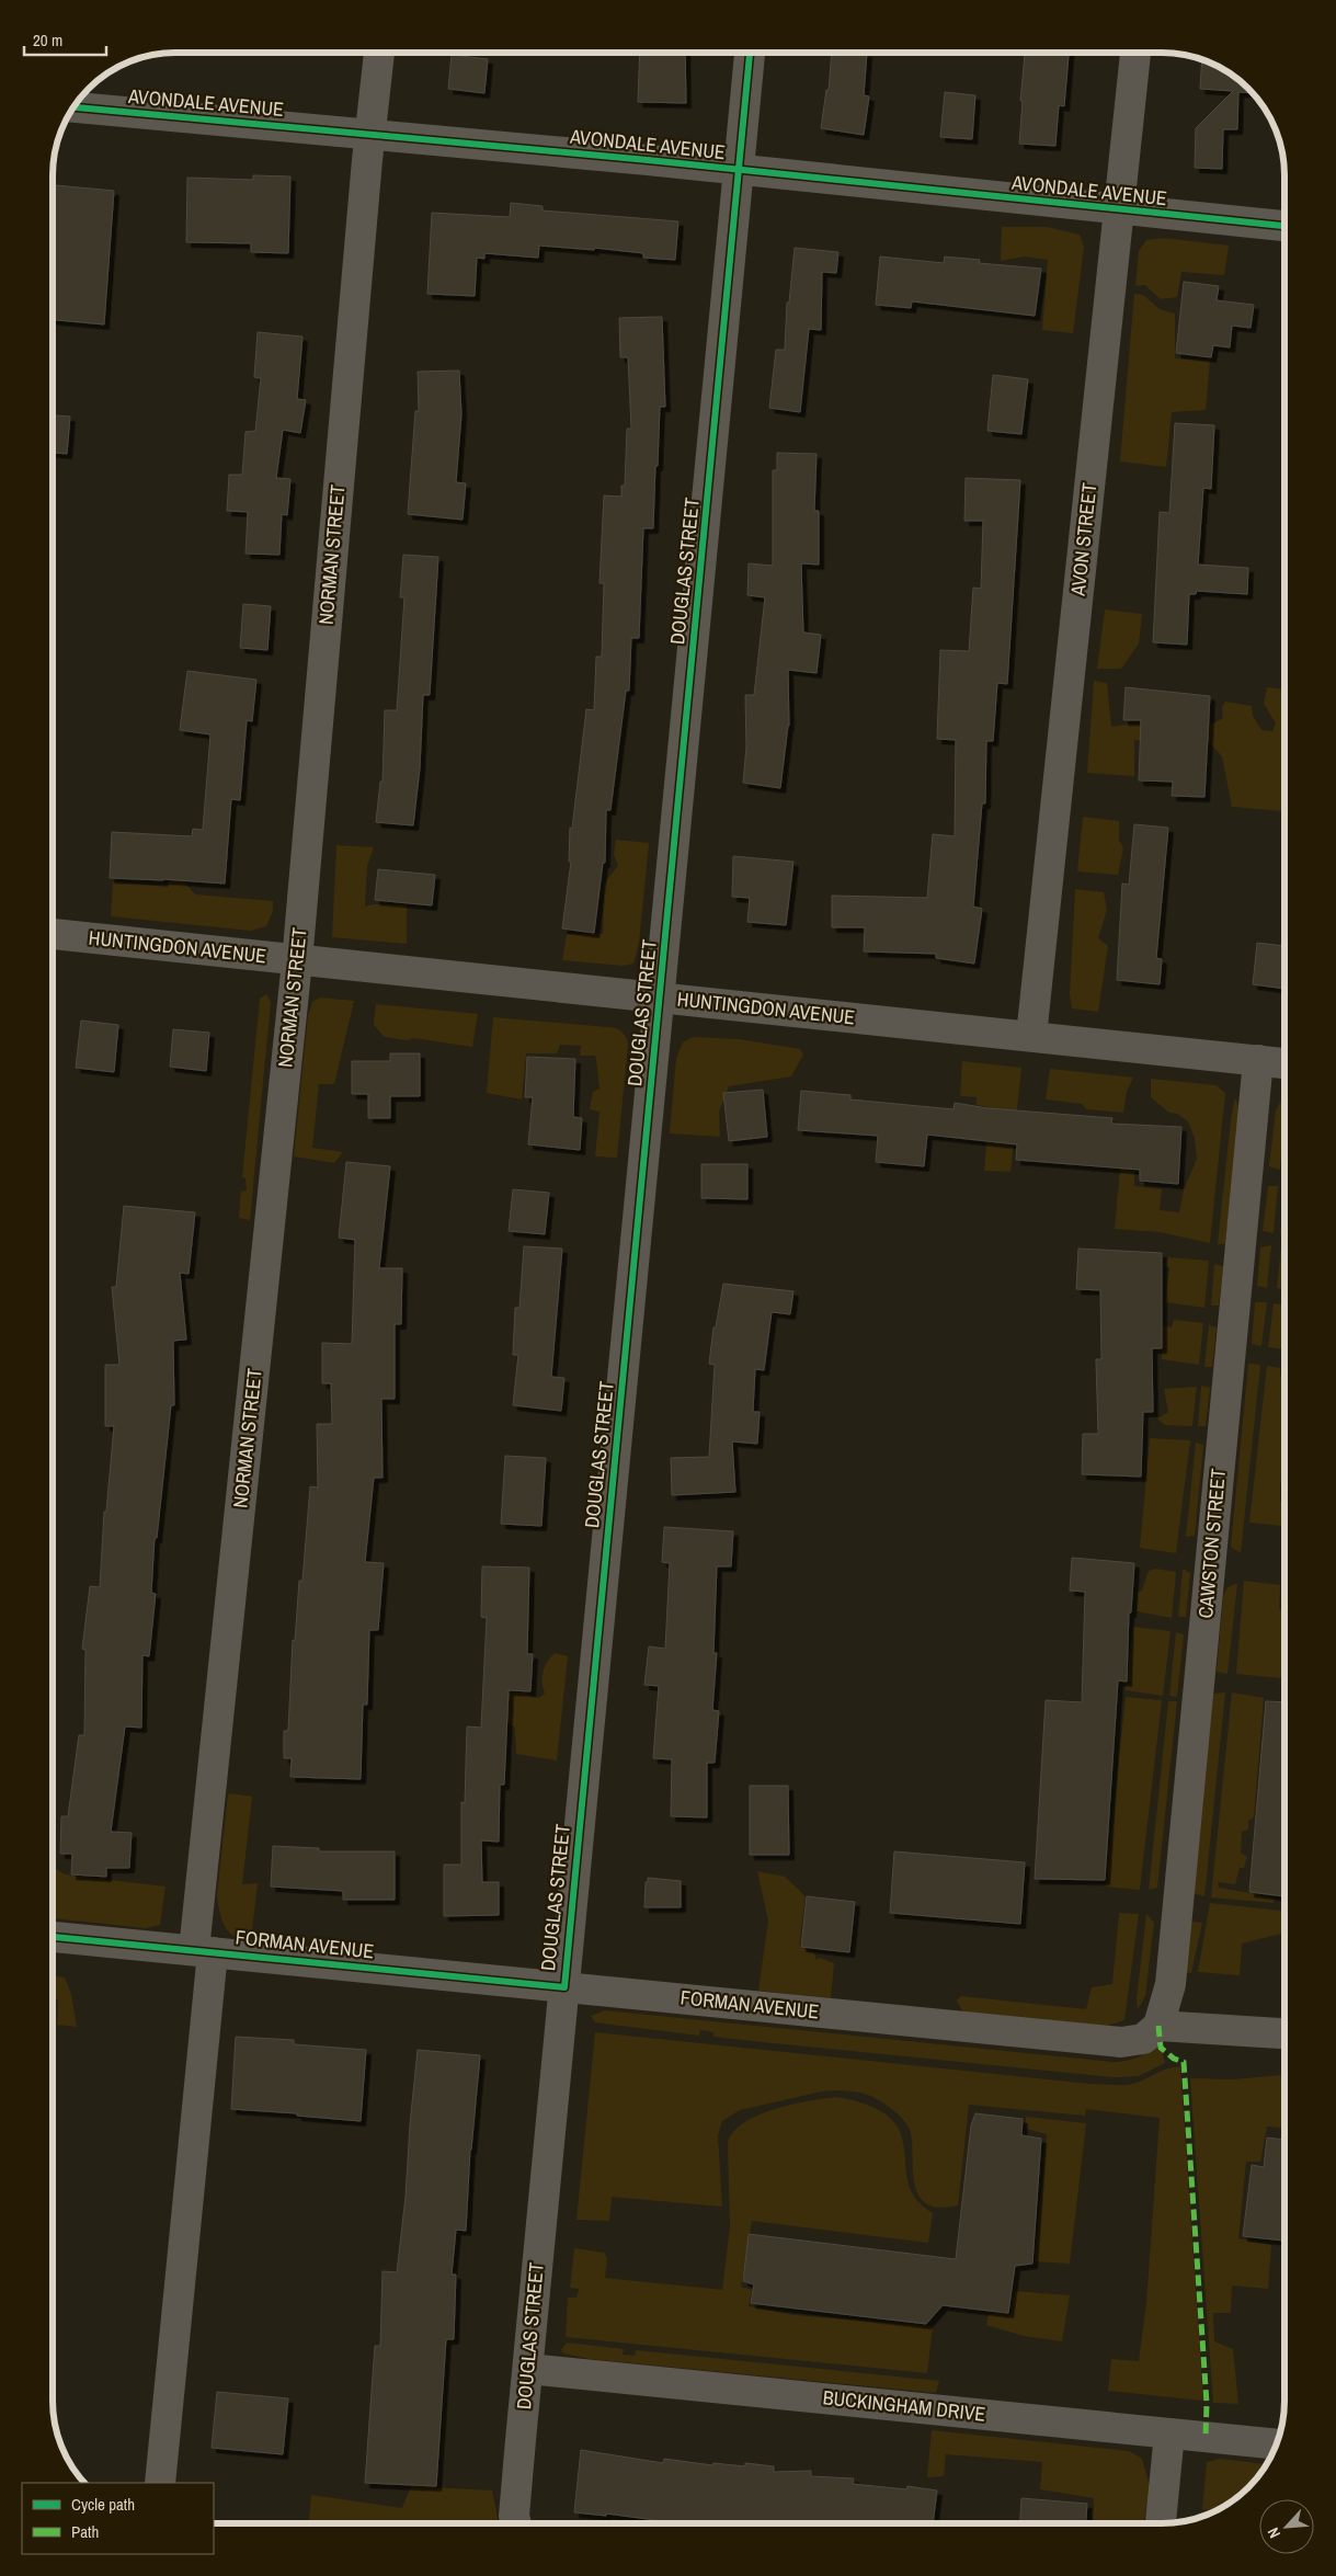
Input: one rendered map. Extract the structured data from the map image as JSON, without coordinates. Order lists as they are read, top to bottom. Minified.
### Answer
{"streets":{"street":["AVONDALE AVENUE","AVON STREET","NORMAN STREET","DOUGLAS STREET","HUNTINGDON AVENUE","CAWSTON STREET","FORMAN AVENUE","BUCKINGHAM DRIVE"]},"crossings":[["AVONDALE AVENUE","AVON STREET"],["AVONDALE AVENUE","NORMAN STREET"],["AVONDALE AVENUE","DOUGLAS STREET"],["AVON STREET","HUNTINGDON AVENUE"],["NORMAN STREET","HUNTINGDON AVENUE"],["NORMAN STREET","FORMAN AVENUE"],["DOUGLAS STREET","HUNTINGDON AVENUE"],["DOUGLAS STREET","FORMAN AVENUE"],["DOUGLAS STREET","BUCKINGHAM DRIVE"],["HUNTINGDON AVENUE","CAWSTON STREET"],["CAWSTON STREET","FORMAN AVENUE"]],"legend":["Cycle path","Path"],"scale_bar":"20 m","north":"bottom left"}
